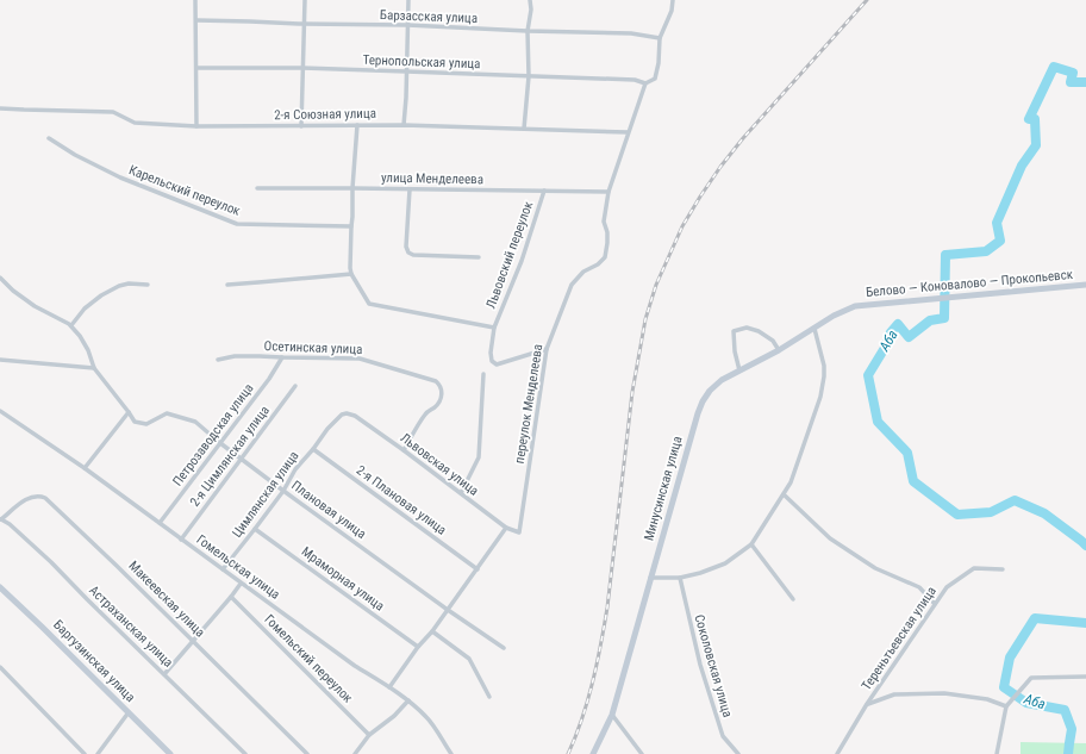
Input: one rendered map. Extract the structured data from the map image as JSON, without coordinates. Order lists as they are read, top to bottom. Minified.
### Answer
{"streets":{"main road":["Белово — Коновалово — Прокопьевск","Минусинская улица","Баргузинская улица"],"street":["Барзасская улица","Тернопольская улица","2-я Союзная улица","улица Менделеева","Карельский переулок","Львовский переулок","Осетинская улица","переулок Менделеева","Петрозаводская улица","2-я Цимлянская улица","Львовская улица","Цимлянская улица","2-я Плановая улица","Плановая улица","Гомельская улица","Мраморная улица","Макеевская улица","Астраханская улица","Тереньтьевская улица","Гомельский переулок","Соколовская улица"]},"crossings":[["Барзасская улица","переулок Менделеева"],["Тернопольская улица","переулок Менделеева"],["2-я Союзная улица","переулок Менделеева"],["улица Менделеева","Львовский переулок"],["улица Менделеева","переулок Менделеева"],["Львовский переулок","переулок Менделеева"],["Белово — Коновалово — Прокопьевск","Минусинская улица"],["Осетинская улица","Петрозаводская улица"],["Осетинская улица","Львовская улица"],["переулок Менделеева","Львовская улица"],["Петрозаводская улица","Плановая улица"],["Петрозаводская улица","Гомельская улица"],["2-я Цимлянская улица","Плановая улица"],["2-я Цимлянская улица","Гомельская улица"],["Львовская улица","Цимлянская улица"],["Цимлянская улица","2-я Плановая улица"],["Цимлянская улица","Плановая улица"],["Цимлянская улица","Гомельская улица"],["Цимлянская улица","Мраморная улица"],["Макеевская улица","Астраханская улица"]],"water":["Аба"]}
